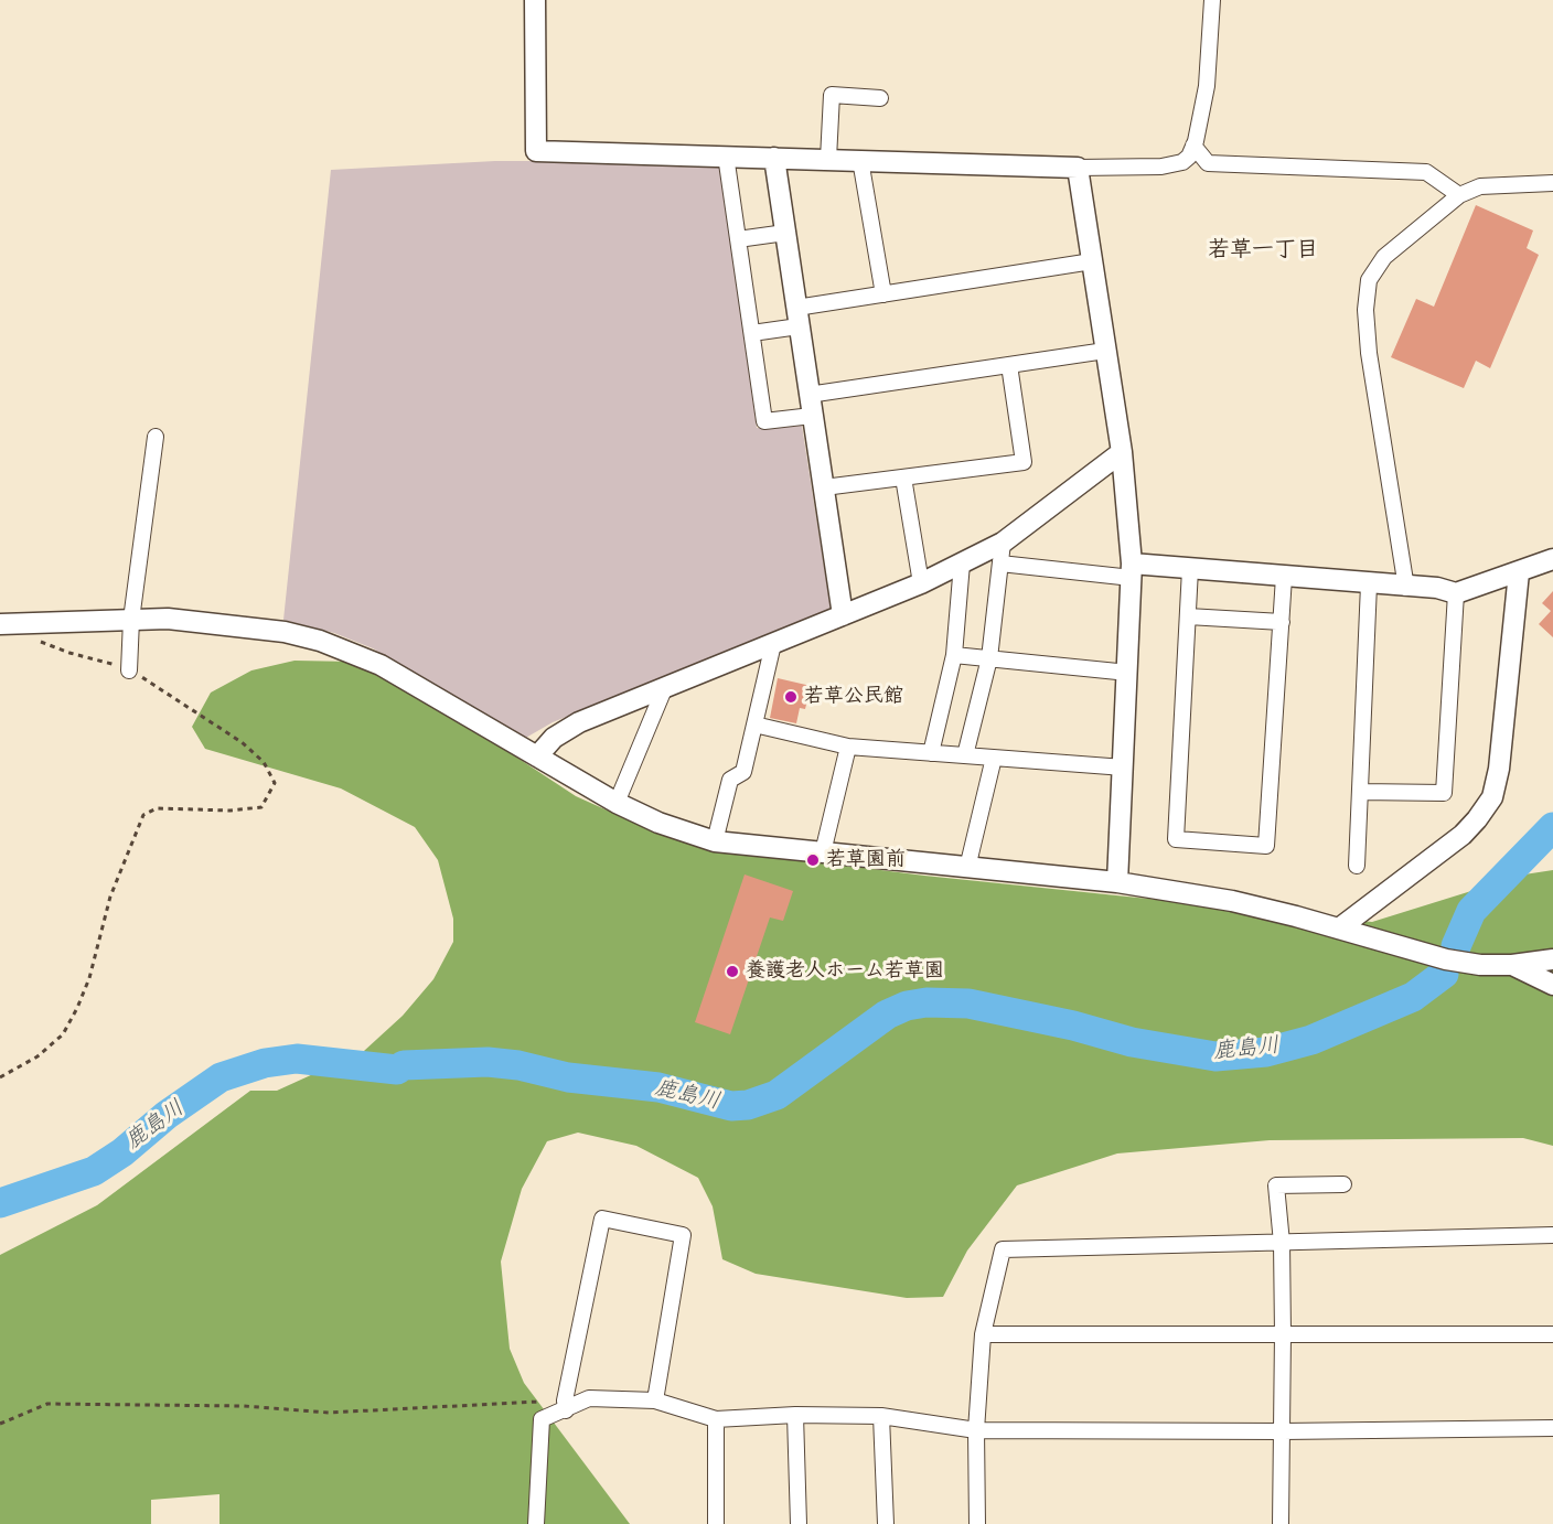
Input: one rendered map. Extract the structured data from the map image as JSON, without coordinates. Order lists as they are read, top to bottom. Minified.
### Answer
{"districts":["若草一丁目"],"water":["鹿島川"],"places":["若草公民館","若草園前","養護老人ホーム若草園"]}
